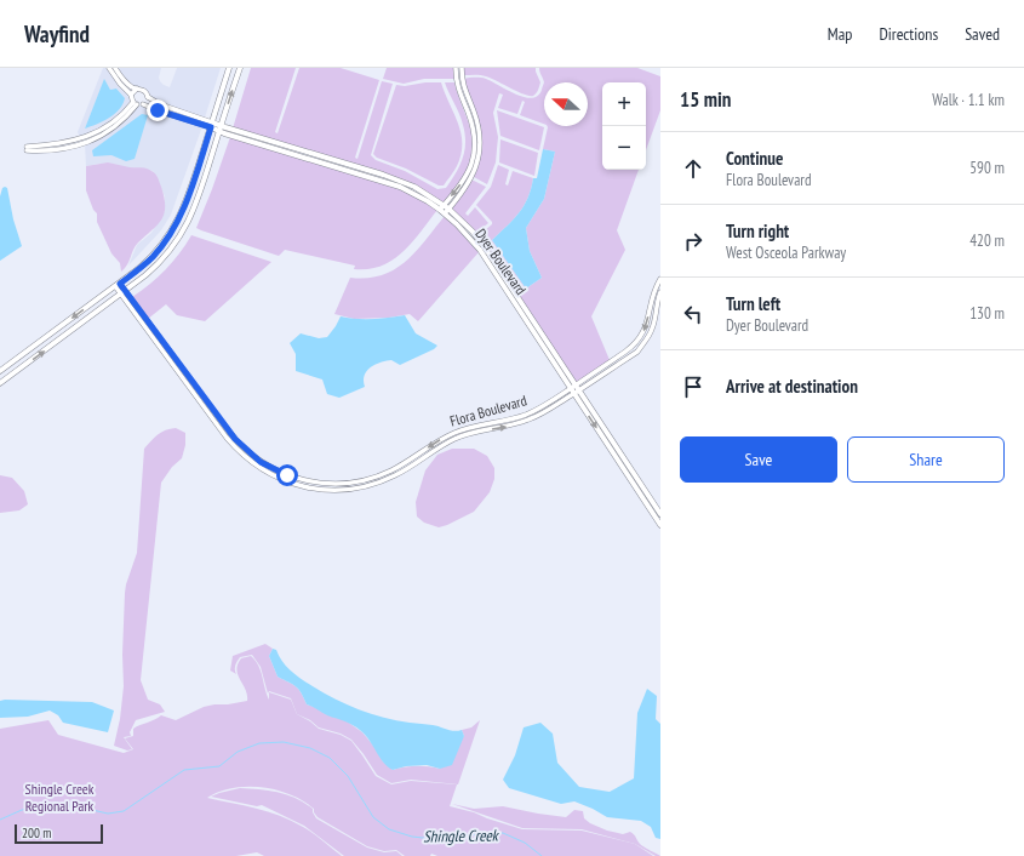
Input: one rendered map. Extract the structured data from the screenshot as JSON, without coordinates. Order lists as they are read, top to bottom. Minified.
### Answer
{"streets":{"main road":["Dyer Boulevard"],"street":["Flora Boulevard"]},"crossings":[["Dyer Boulevard","Flora Boulevard"]],"water":["Shingle Creek"],"parks":["Shingle Creek Regional Park"],"scale_bar":"200 m","north":"left","page":{"header":"Wayfind","nav":["Map","Directions","Saved"],"heading":["15 min","Walk · 1.1 km"],"map_buttons":["+","−"],"list":[["Continue","Flora Boulevard","590 m"],["Turn right","West Osceola Parkway","420 m"],["Turn left","Dyer Boulevard","130 m"],"Arrive at destination"],"buttons":["Save","Share"],"scale":"200 m"}}
